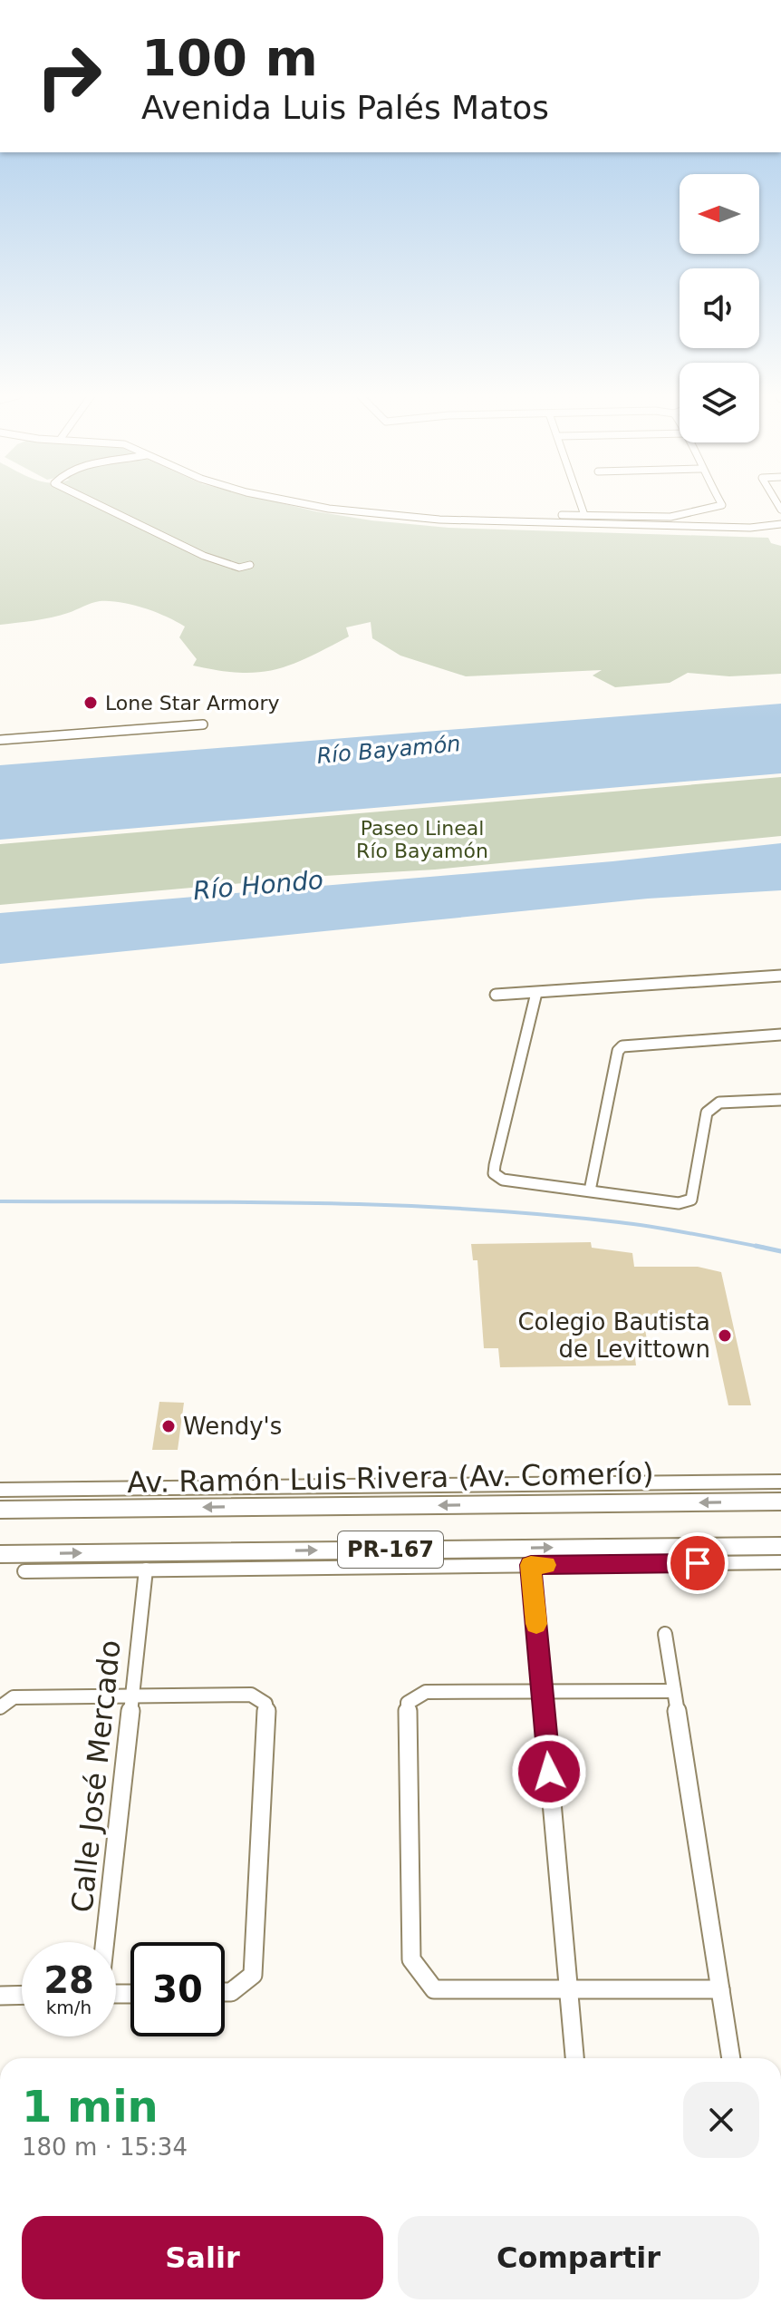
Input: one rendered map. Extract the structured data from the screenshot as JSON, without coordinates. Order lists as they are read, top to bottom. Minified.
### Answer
{"streets":{"main road":["Av. Ramón Luis Rivera (Av. Comerío)","PR-167"],"street":["Calle José Mercado"]},"water":["Río Bayamón","Río Hondo"],"parks":["Paseo Lineal Río Bayamón"],"places":["Lone Star Armory","Colegio Bautista de Levittown","Wendy's"],"north":"left","page":{"turn":["100 m","Avenida Luis Palés Matos"],"speed":"28 km/h","limit":"30","heading":["1 min","180 m · 15:34"],"buttons":["Salir","Compartir"]}}
